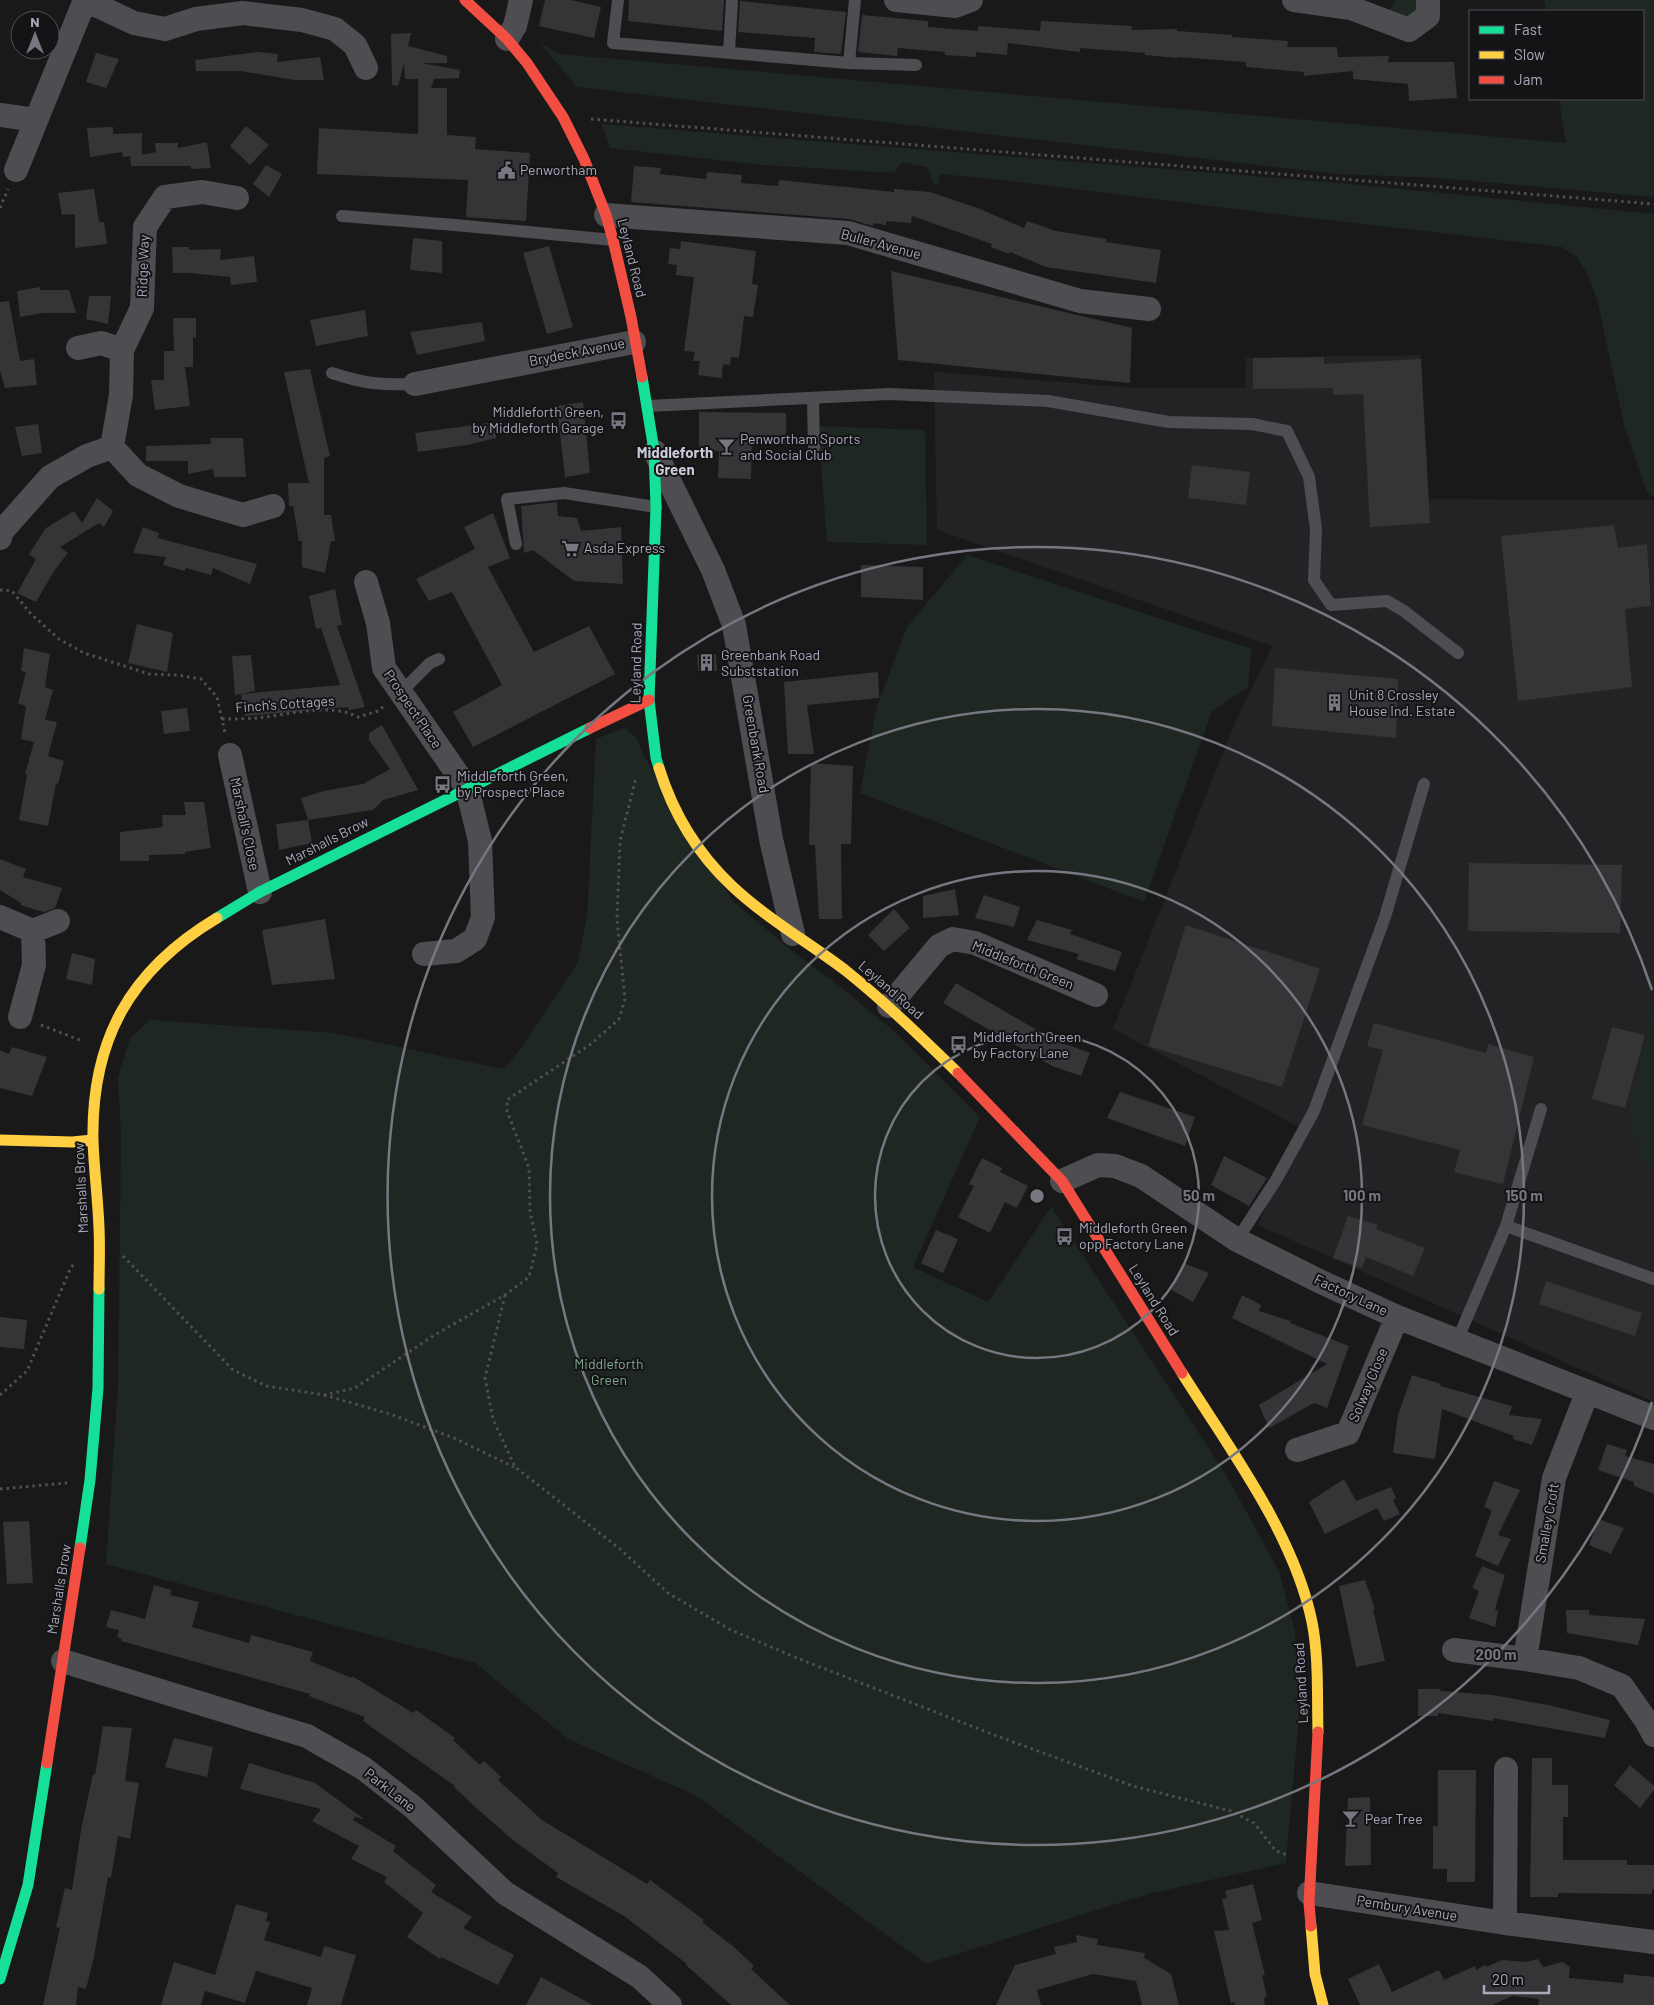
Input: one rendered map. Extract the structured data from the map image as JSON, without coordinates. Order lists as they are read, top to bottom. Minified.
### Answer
{"streets":{"main road":["Leyland Road","Marshalls Brow"],"street":["Buller Avenue","Ridge Way","Brydeck Avenue","Prospect Place","Greenbank Road","Marshall's Close","Middleforth Green","Factory Lane","Solway Close","Smalley Croft","Park Lane","Pembury Avenue"],"path":["Finch's Cottages"]},"crossings":[["Buller Avenue","Leyland Road"],["Leyland Road","Brydeck Avenue"],["Leyland Road","Greenbank Road"],["Leyland Road","Marshalls Brow"],["Leyland Road","Middleforth Green"],["Leyland Road","Factory Lane"],["Leyland Road","Pembury Avenue"],["Finch's Cottages","Prospect Place"],["Prospect Place","Marshalls Brow"],["Marshall's Close","Marshalls Brow"],["Marshalls Brow","Park Lane"],["Factory Lane","Solway Close"],["Factory Lane","Smalley Croft"]],"districts":["Middleforth Green"],"parks":["Middleforth Green"],"places":{"public building":["Penwortham"],"bus stop":["Middleforth Green, by Middleforth Garage","Middleforth Green, by Prospect Place","Middleforth Green by Factory Lane","Middleforth Green opp Factory Lane"],"bar":["Penwortham Sports and Social Club","Pear Tree"],"supermarket":["Asda Express"],"building":["Greenbank Road Subststation","Unit 8 Crossley House Ind. Estate"]},"legend":["Fast","Slow","Jam"],"scale_bar":"20 m","north":"top","rings":["50 m","100 m","150 m","200 m"]}
